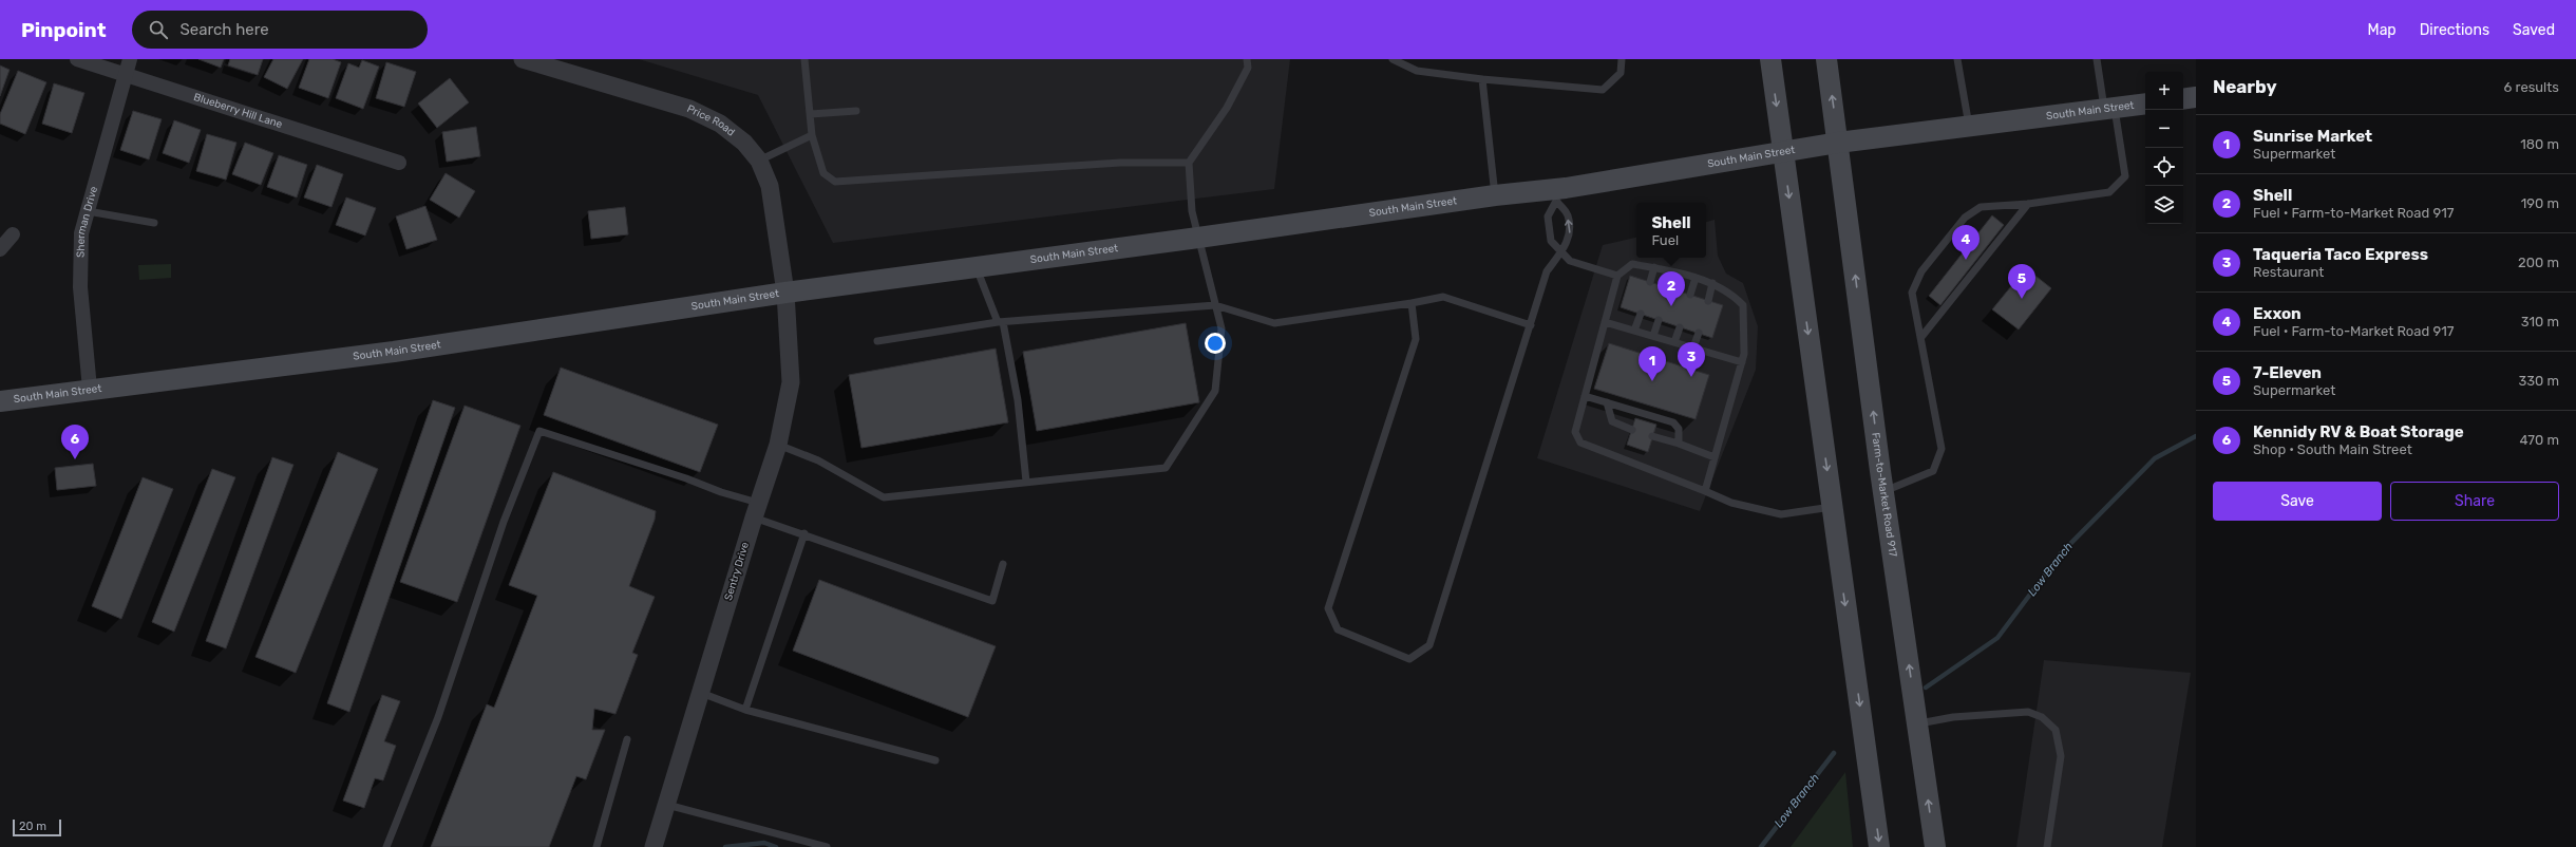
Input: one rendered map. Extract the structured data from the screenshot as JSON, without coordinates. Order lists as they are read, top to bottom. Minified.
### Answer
{"streets":{"main road":["South Main Street","Farm-to-Market Road 917"],"street":["Blueberry Hill Lane","Price Road","Sherman Drive","Sentry Drive"]},"crossings":[["Blueberry Hill Lane","Sherman Drive"],["South Main Street","Price Road"],["South Main Street","Sherman Drive"],["South Main Street","Farm-to-Market Road 917"],["South Main Street","Sentry Drive"],["Price Road","Sentry Drive"]],"water":["Low Branch"],"scale_bar":"20 m","page":{"header":"Pinpoint","search":"Search here","nav":["Map","Directions","Saved"],"heading":["Nearby","6 results"],"map_buttons":["+","−"],"list":[{"mark":"1","name":"Sunrise Market","note":"Supermarket","value":"180 m"},{"mark":"2","name":"Shell","note":"Fuel · Farm-to-Market Road 917","value":"190 m"},{"mark":"3","name":"Taqueria Taco Express","note":"Restaurant","value":"200 m"},{"mark":"4","name":"Exxon","note":"Fuel · Farm-to-Market Road 917","value":"310 m"},{"mark":"5","name":"7-Eleven","note":"Supermarket","value":"330 m"},{"mark":"6","name":"Kennidy RV & Boat Storage","note":"Shop · South Main Street","value":"470 m"}],"popup":["Shell","Fuel"],"pins":["4","5","2","3","1","6"],"buttons":["Save","Share"],"scale":"20 m"}}
